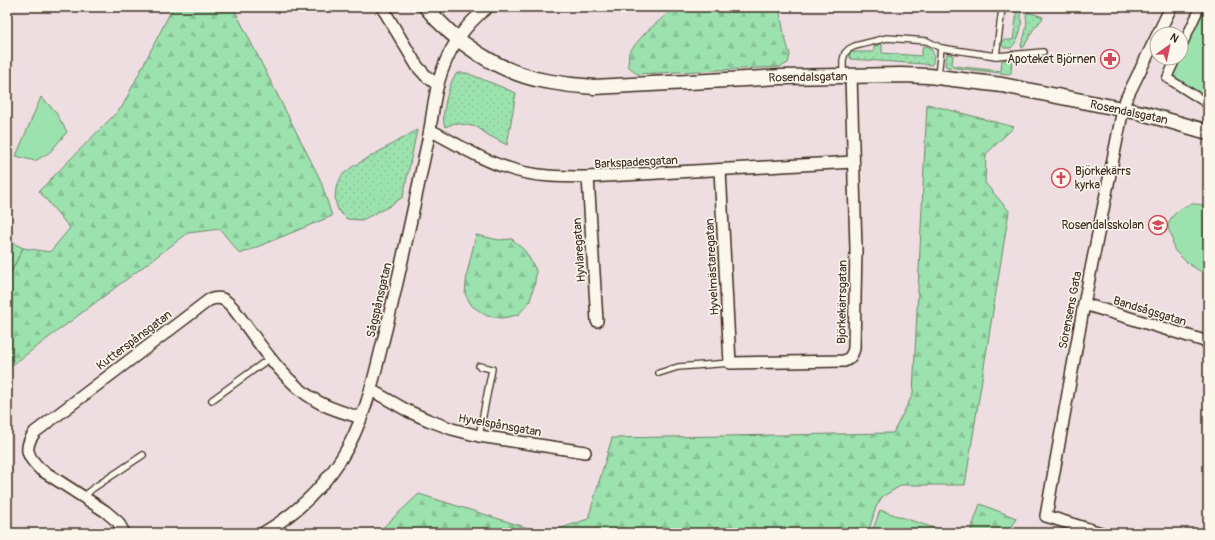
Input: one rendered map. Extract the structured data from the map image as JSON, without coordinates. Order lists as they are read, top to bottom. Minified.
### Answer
{"streets":{"street":["Rosendalsgatan","Barkspadesgatan","Hyvlaregatan","Hyvelmästaregatan","Sågspånsgatan","Björkekärrsgatan","Sörensens Gata","Bandsågsgatan","Kutterspånsgatan","Hyvelspånsgatan"]},"crossings":[["Rosendalsgatan","Sågspånsgatan"],["Rosendalsgatan","Björkekärrsgatan"],["Rosendalsgatan","Sörensens Gata"],["Barkspadesgatan","Hyvlaregatan"],["Barkspadesgatan","Hyvelmästaregatan"],["Barkspadesgatan","Sågspånsgatan"],["Barkspadesgatan","Björkekärrsgatan"],["Hyvelmästaregatan","Björkekärrsgatan"],["Sågspånsgatan","Kutterspånsgatan"],["Sågspånsgatan","Hyvelspånsgatan"],["Sörensens Gata","Bandsågsgatan"]],"places":{"pharmacy":["Apoteket Björnen"],"church":["Björkekärrs kyrka"],"school or university":["Rosendalsskolan"]},"north":"top right"}
